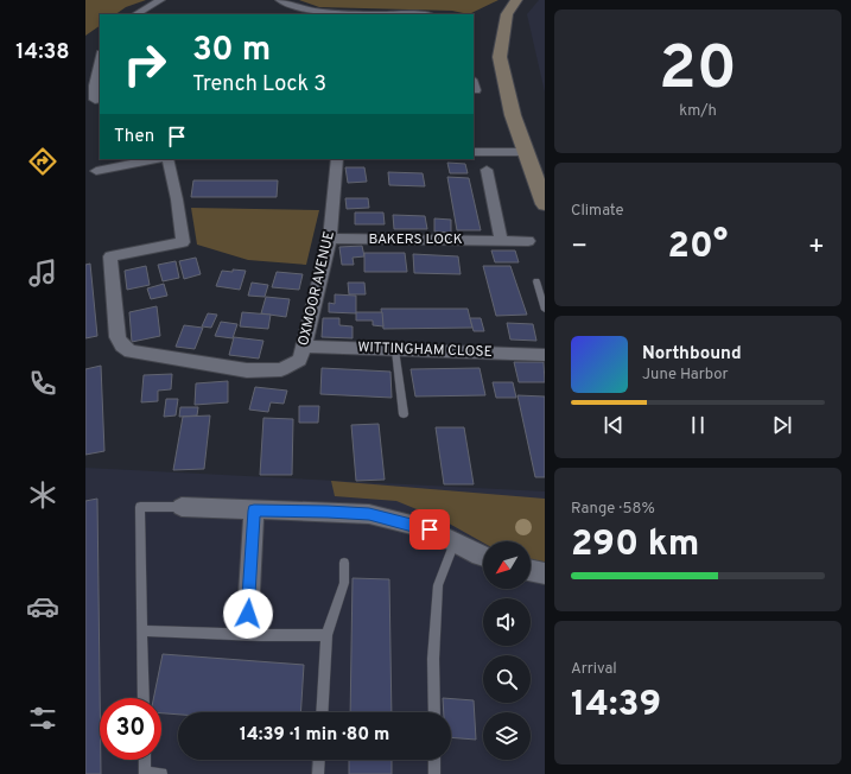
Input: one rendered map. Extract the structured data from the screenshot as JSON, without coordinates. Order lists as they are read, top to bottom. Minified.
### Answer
{"streets":{"street":["BAKERS LOCK","OXMOOR AVENUE","WITTINGHAM CLOSE"]},"crossings":[["BAKERS LOCK","OXMOOR AVENUE"],["OXMOOR AVENUE","WITTINGHAM CLOSE"]],"north":"bottom left","page":{"tabs":"14:38","tile":[["20","km/h"],"Climate",["Range · 58%","290 km"],["Arrival","14:39"]],"turn":["30 m","Trench Lock 3"],"then":"Then","heat":["−","20°","+"],"song":["Northbound","June Harbor"],"limit":"30","trip":"14:39 · 1 min · 80 m"}}
